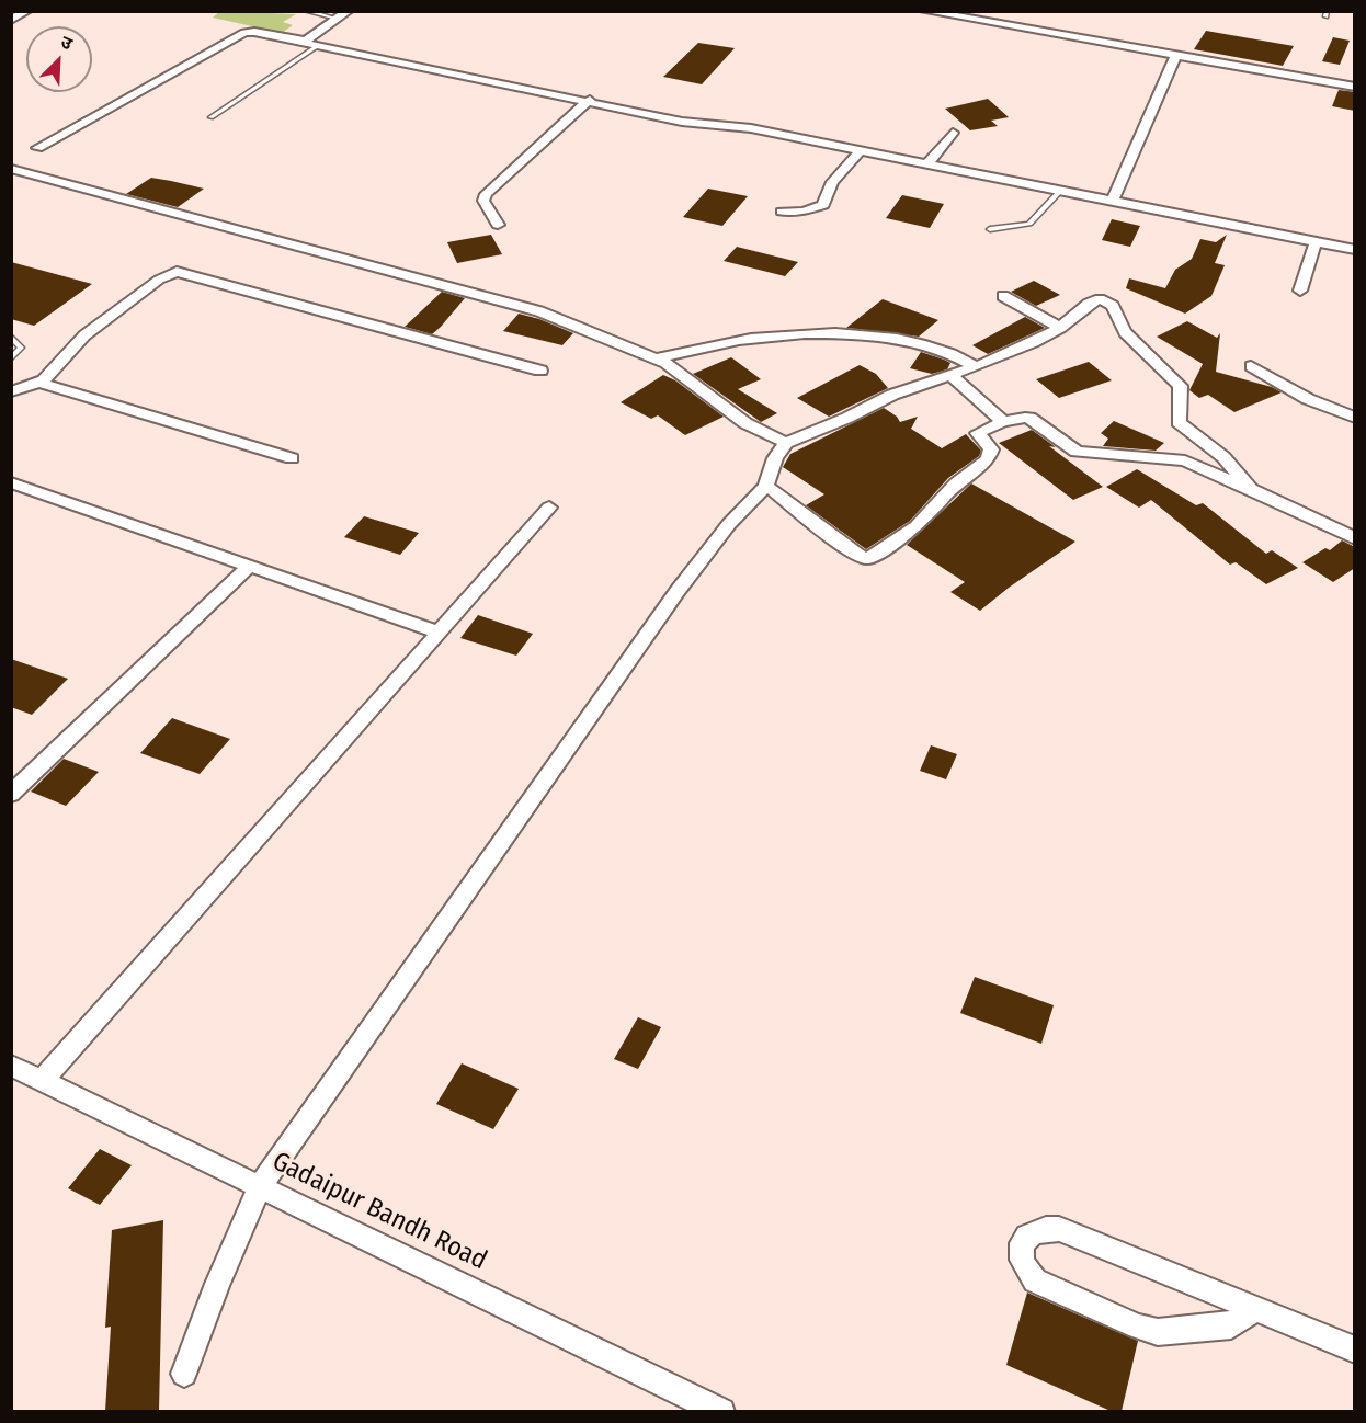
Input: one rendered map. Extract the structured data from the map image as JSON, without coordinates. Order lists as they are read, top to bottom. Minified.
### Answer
{"streets":{"street":["Gadaipur Bandh Road"]},"north":"top right"}
